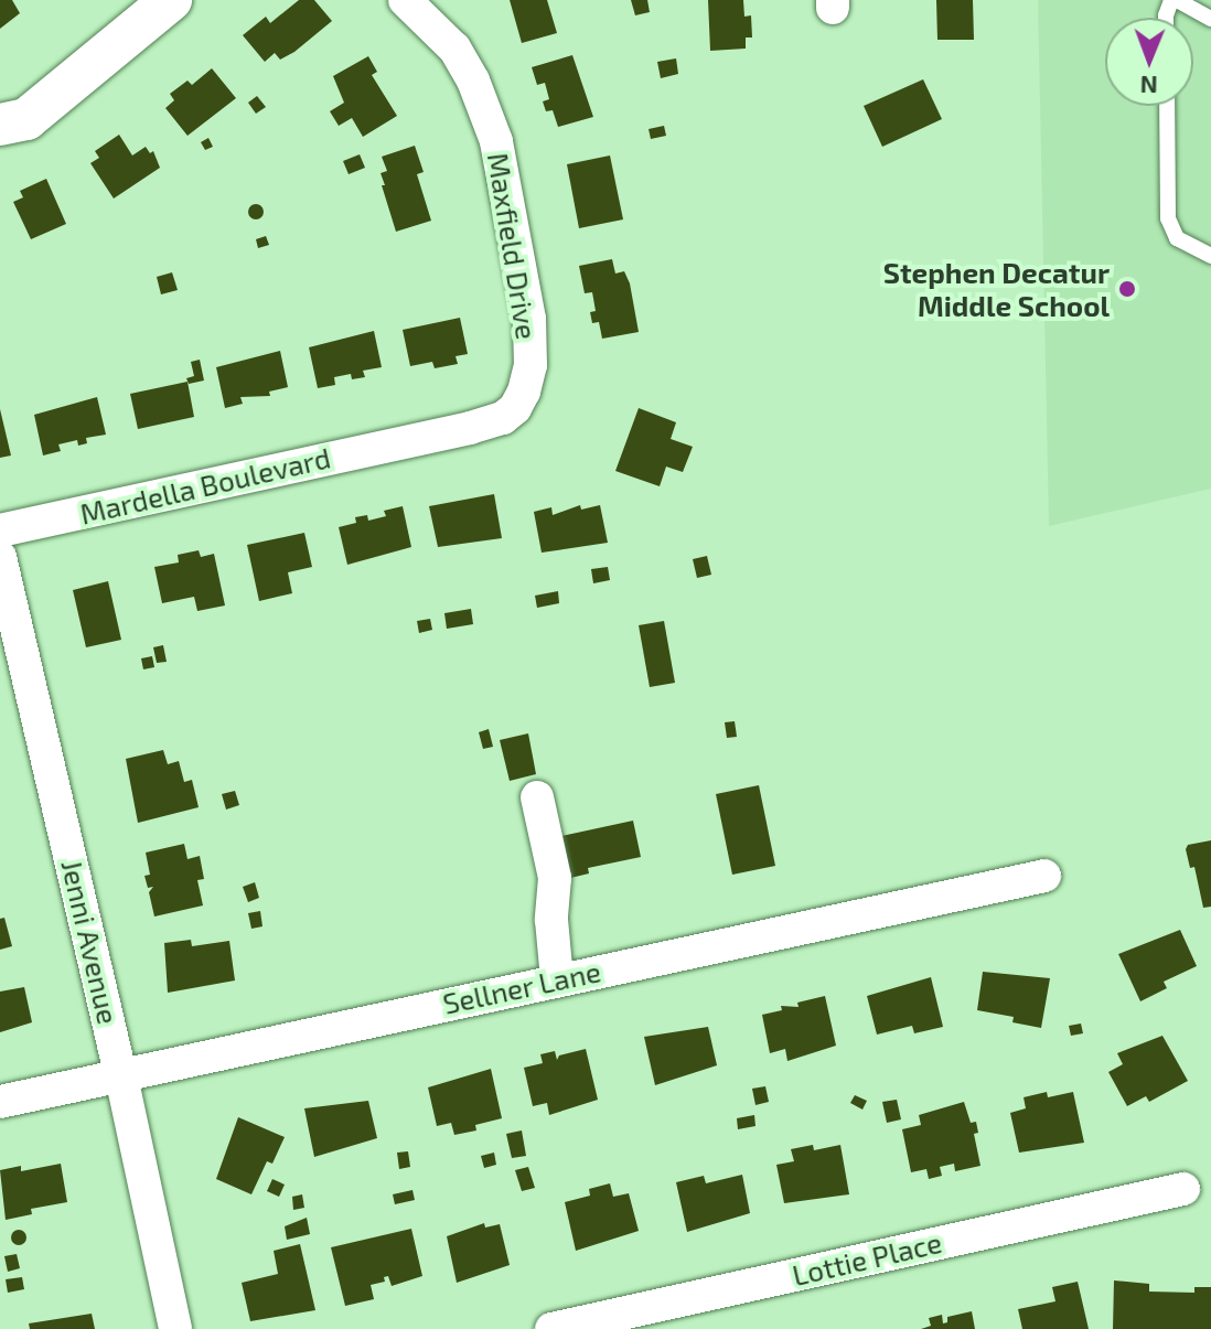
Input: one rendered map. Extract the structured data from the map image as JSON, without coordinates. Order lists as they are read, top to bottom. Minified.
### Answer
{"streets":{"street":["Maxfield Drive","Mardella Boulevard","Jenni Avenue","Sellner Lane","Lottie Place"]},"crossings":[["Maxfield Drive","Mardella Boulevard"],["Jenni Avenue","Sellner Lane"]],"places":["Stephen Decatur Middle School"],"north":"bottom"}
